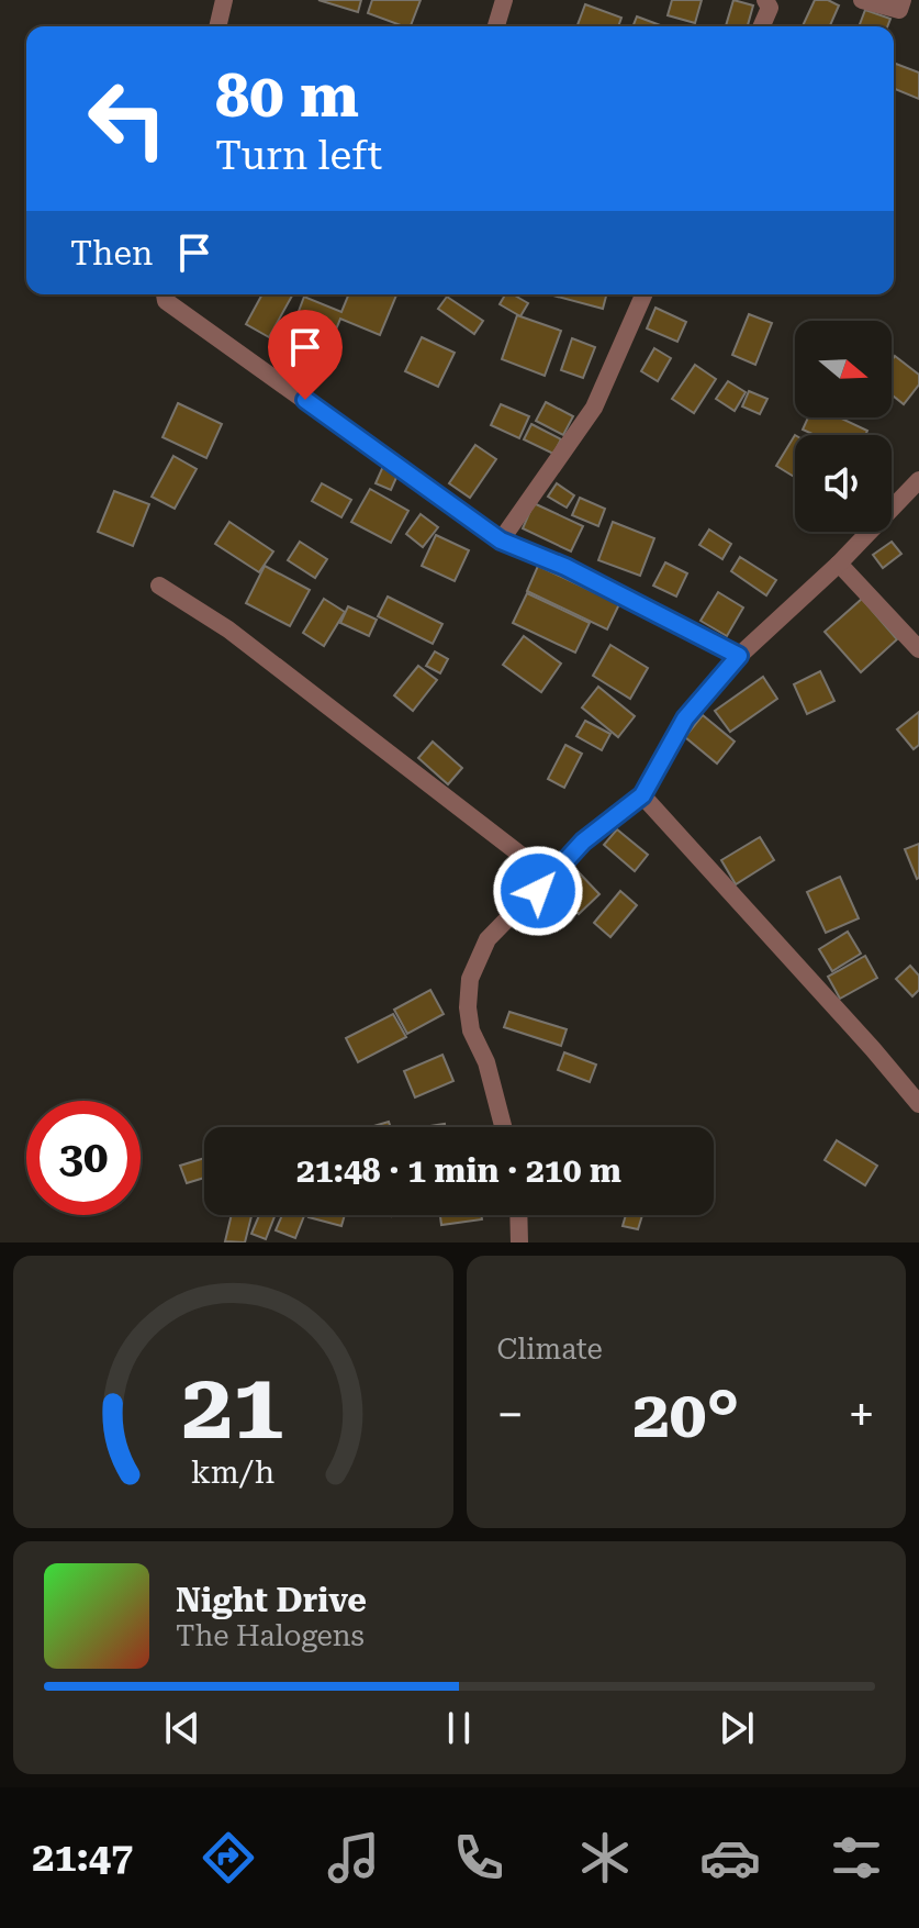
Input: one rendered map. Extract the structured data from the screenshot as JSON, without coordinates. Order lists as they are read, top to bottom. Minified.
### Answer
{"north":"right","page":{"turn":["80 m","Turn left"],"then":"Then","limit":"30","trip":"21:48 · 1 min · 210 m","tile":"Climate","heat":["−","20°","+"],"song":["Night Drive","The Halogens"],"tabs":"21:47","gauge":["21","km/h"]}}
